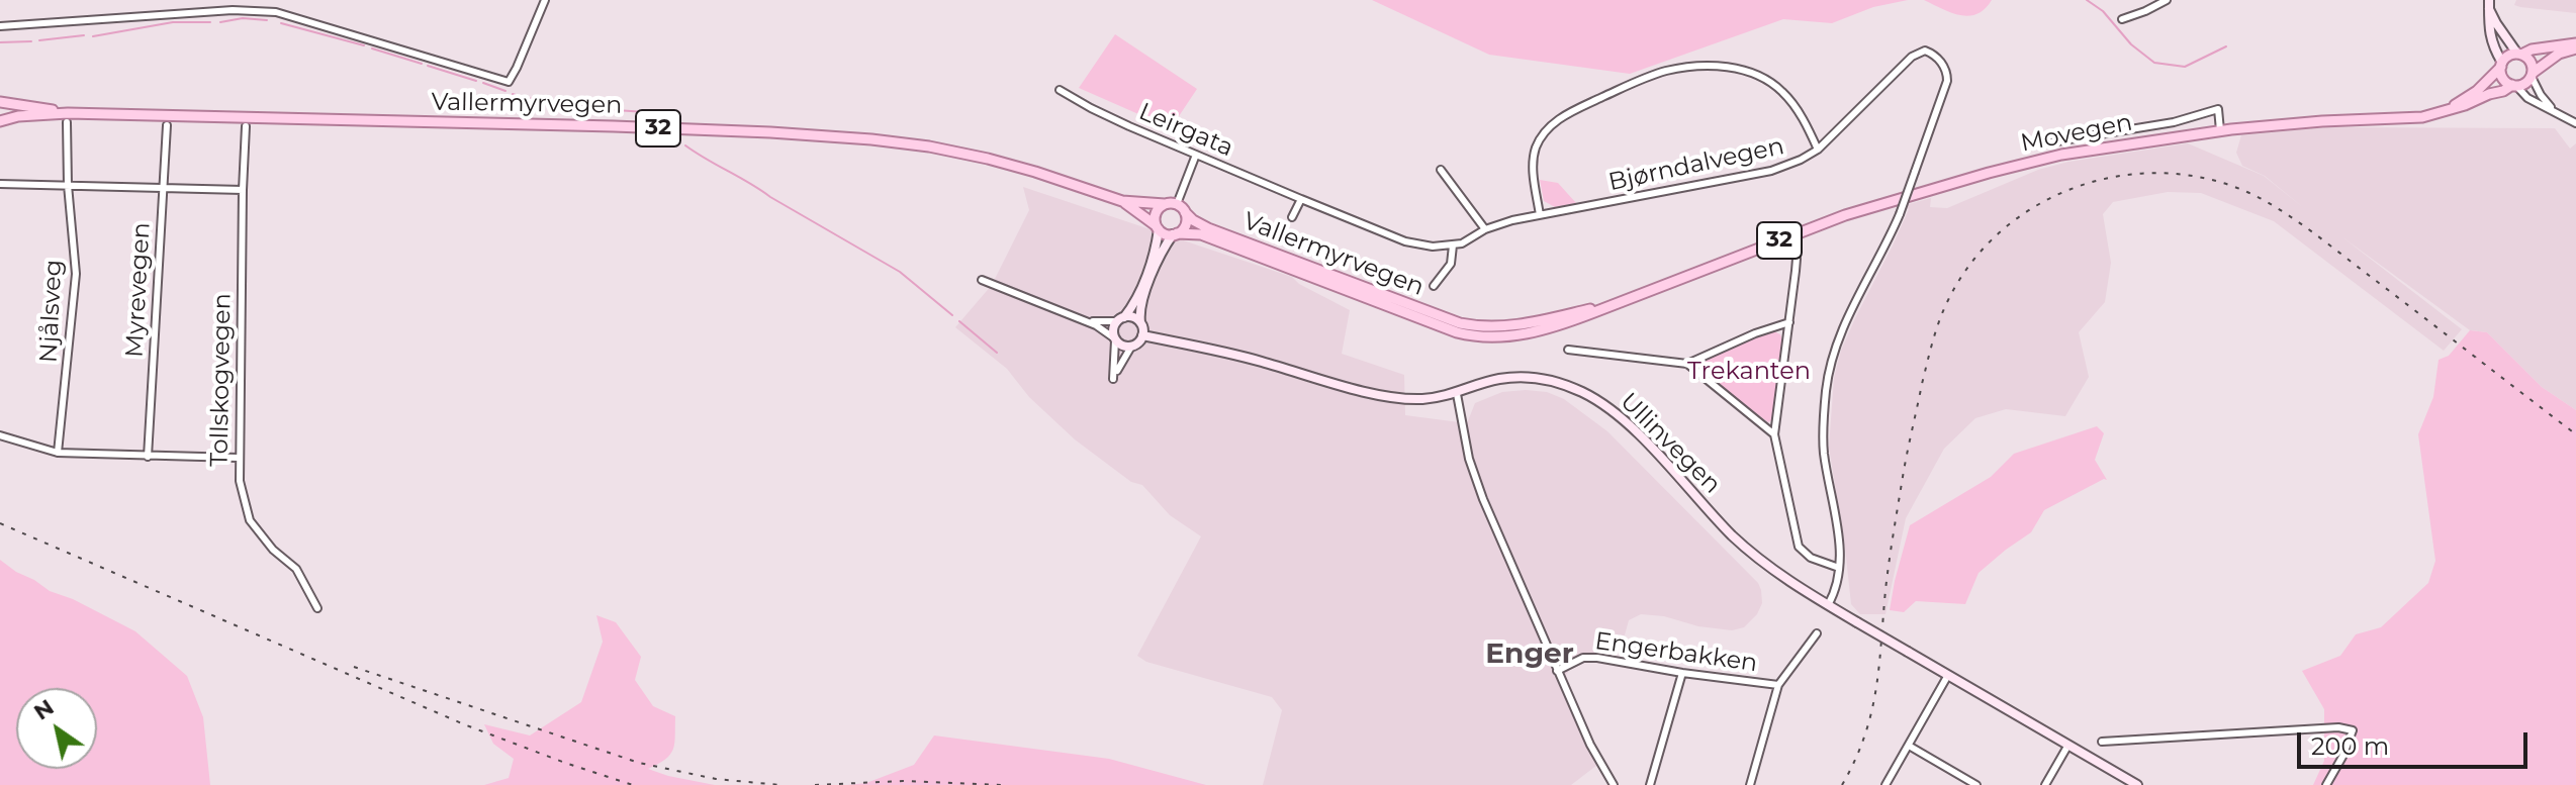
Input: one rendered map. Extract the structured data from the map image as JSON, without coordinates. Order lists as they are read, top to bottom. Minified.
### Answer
{"streets":{"main road":["Vallermyrvegen","32","Movegen","Ullinvegen"],"street":["Leirgata","Bjørndalvegen","Myrevegen","Njålsveg","Tollskogvegen","Engerbakken"]},"crossings":[["Vallermyrvegen","32"],["Vallermyrvegen","Movegen"],["Vallermyrvegen","Njålsveg"],["32","Movegen"],["Leirgata","Bjørndalvegen"]],"districts":["Enger"],"parks":["Trekanten"],"scale_bar":"200 m","north":"top left"}
